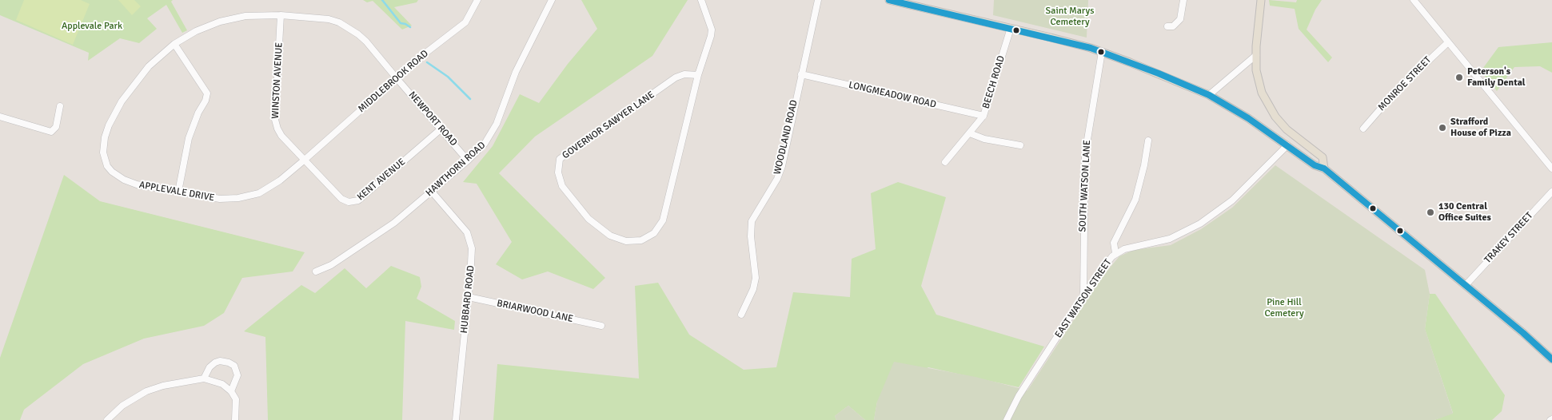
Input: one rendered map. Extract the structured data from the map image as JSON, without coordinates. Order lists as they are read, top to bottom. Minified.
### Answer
{"streets":{"street":["WINSTON AVENUE","MIDDLEBROOK ROAD","BEECH ROAD","MONROE STREET","LONGMEADOW ROAD","NEWPORT ROAD","GOVERNOR SAWYER LANE","WOODLAND ROAD","HAWTHORN ROAD","KENT AVENUE","SOUTH WATSON LANE","APPLEVALE DRIVE","TRAKEY STREET","EAST WATSON STREET","HUBBARD ROAD","BRIARWOOD LANE"]},"crossings":[["WINSTON AVENUE","MIDDLEBROOK ROAD"],["WINSTON AVENUE","KENT AVENUE"],["WINSTON AVENUE","APPLEVALE DRIVE"],["MIDDLEBROOK ROAD","NEWPORT ROAD"],["MIDDLEBROOK ROAD","KENT AVENUE"],["MIDDLEBROOK ROAD","APPLEVALE DRIVE"],["BEECH ROAD","LONGMEADOW ROAD"],["LONGMEADOW ROAD","WOODLAND ROAD"],["NEWPORT ROAD","HAWTHORN ROAD"],["NEWPORT ROAD","KENT AVENUE"],["NEWPORT ROAD","APPLEVALE DRIVE"],["HAWTHORN ROAD","HUBBARD ROAD"],["KENT AVENUE","APPLEVALE DRIVE"],["SOUTH WATSON LANE","EAST WATSON STREET"],["HUBBARD ROAD","BRIARWOOD LANE"]],"parks":["Saint Marys Cemetery","Applevale Park","Pine Hill Cemetery"],"places":["Peterson's Family Dental","Strafford House of Pizza","130 Central Office Suites"]}
